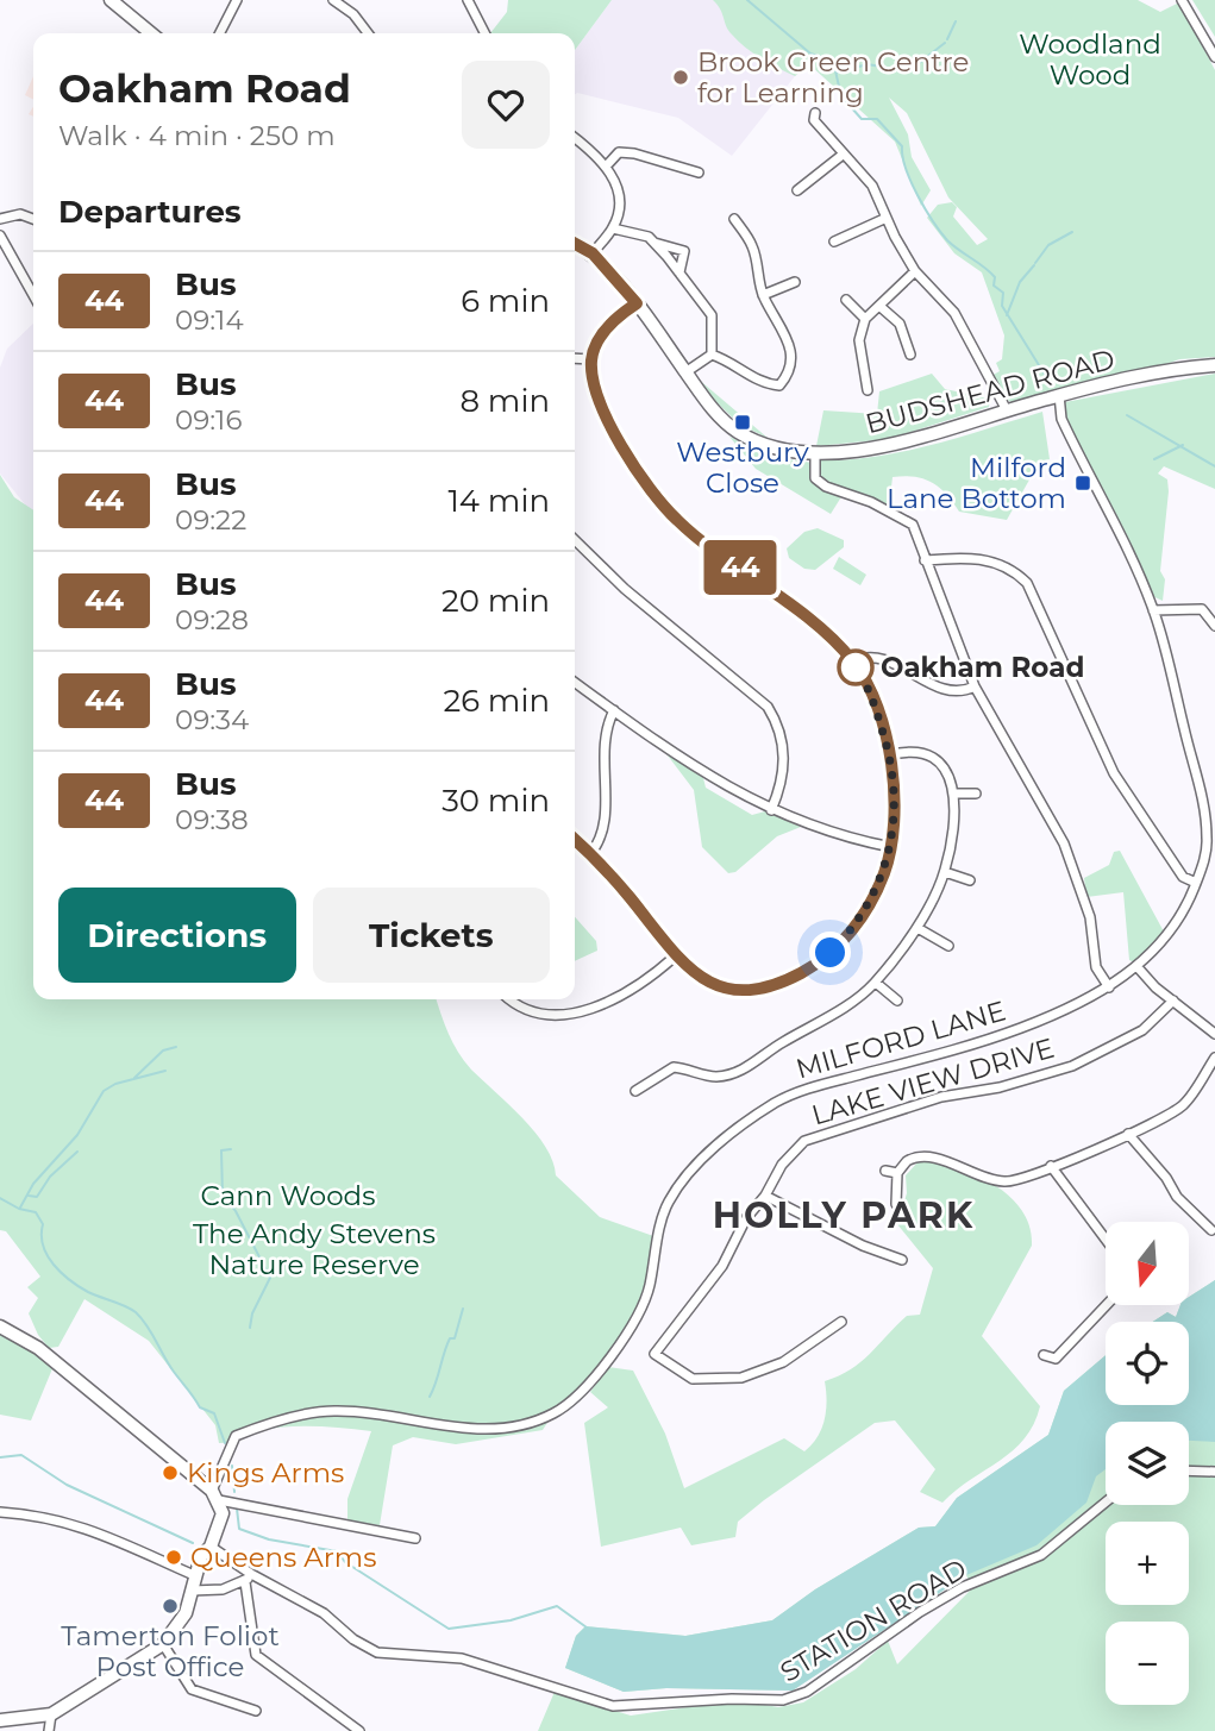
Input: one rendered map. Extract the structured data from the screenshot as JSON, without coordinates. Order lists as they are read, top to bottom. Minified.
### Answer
{"streets":{"street":["BUDSHEAD ROAD","MILFORD LANE","LAKE VIEW DRIVE","STATION ROAD"]},"crossings":[["BUDSHEAD ROAD","MILFORD LANE"]],"districts":["HOLLY PARK"],"parks":["Woodland Wood","Cann Woods","The Andy Stevens Nature Reserve"],"places":{"other":["Brook Green Centre for Learning","Oakham Road","Kings Arms","Queens Arms","Tamerton Foliot Post Office"],"transit":["Westbury Close","Milford Lane Bottom"]},"lines":["bus line 44"],"north":"bottom","page":{"on_map":"44","heading":[["Oakham Road","Walk · 4 min · 250 m"],"Departures"],"list":[{"mark":"44","name":"Bus","note":"09:14","value":"6 min"},{"mark":"44","name":"Bus","note":"09:16","value":"8 min"},{"mark":"44","name":"Bus","note":"09:22","value":"14 min"},{"mark":"44","name":"Bus","note":"09:28","value":"20 min"},{"mark":"44","name":"Bus","note":"09:34","value":"26 min"},{"mark":"44","name":"Bus","note":"09:38","value":"30 min"}],"buttons":["Directions","Tickets"],"map_buttons":["+","−"]}}
